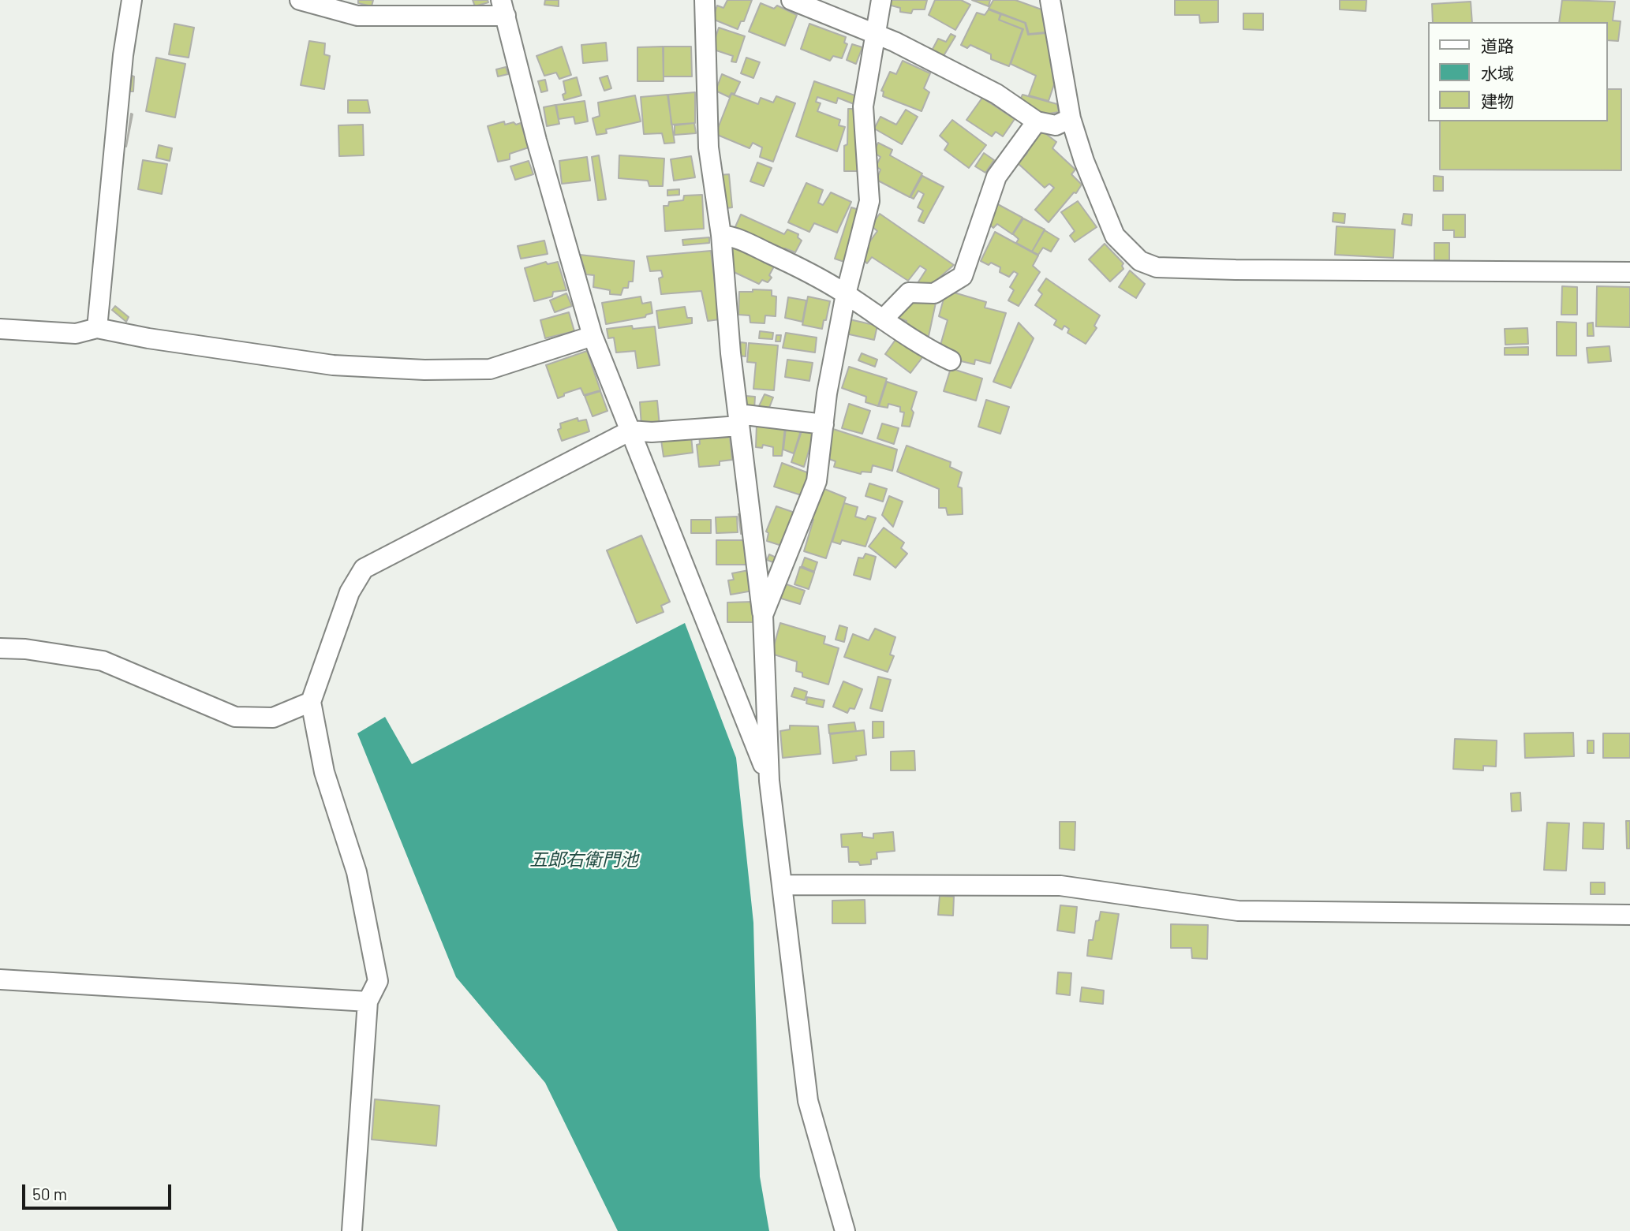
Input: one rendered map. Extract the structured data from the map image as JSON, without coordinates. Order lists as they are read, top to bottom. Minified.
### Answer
{"water":["五郎右衛門池"],"legend":["道路","水域","建物"],"scale_bar":"50 m"}
